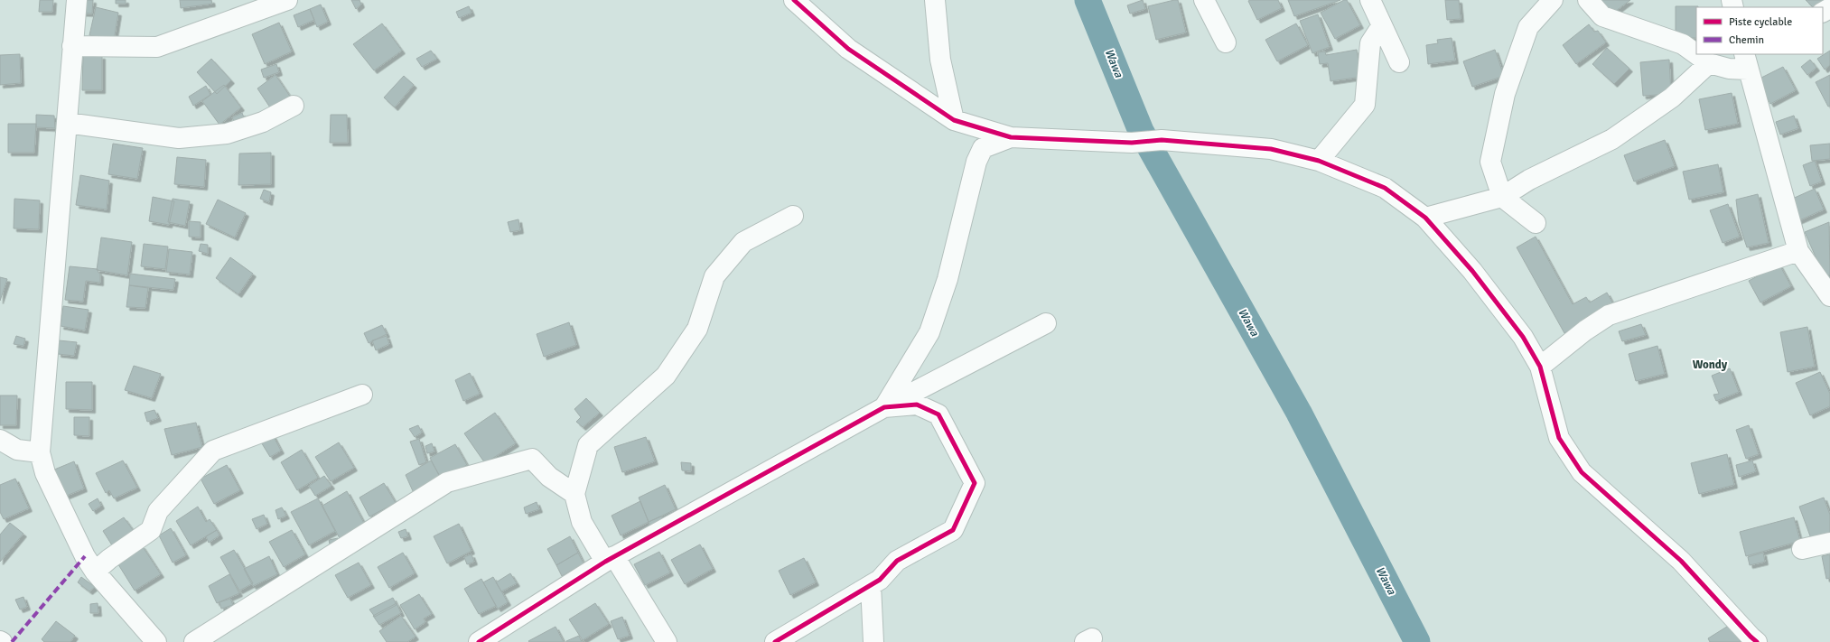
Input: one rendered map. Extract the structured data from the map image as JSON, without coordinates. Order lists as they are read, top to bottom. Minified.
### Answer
{"districts":["Wondy"],"water":["Wawa"],"legend":["Piste cyclable","Chemin"]}
